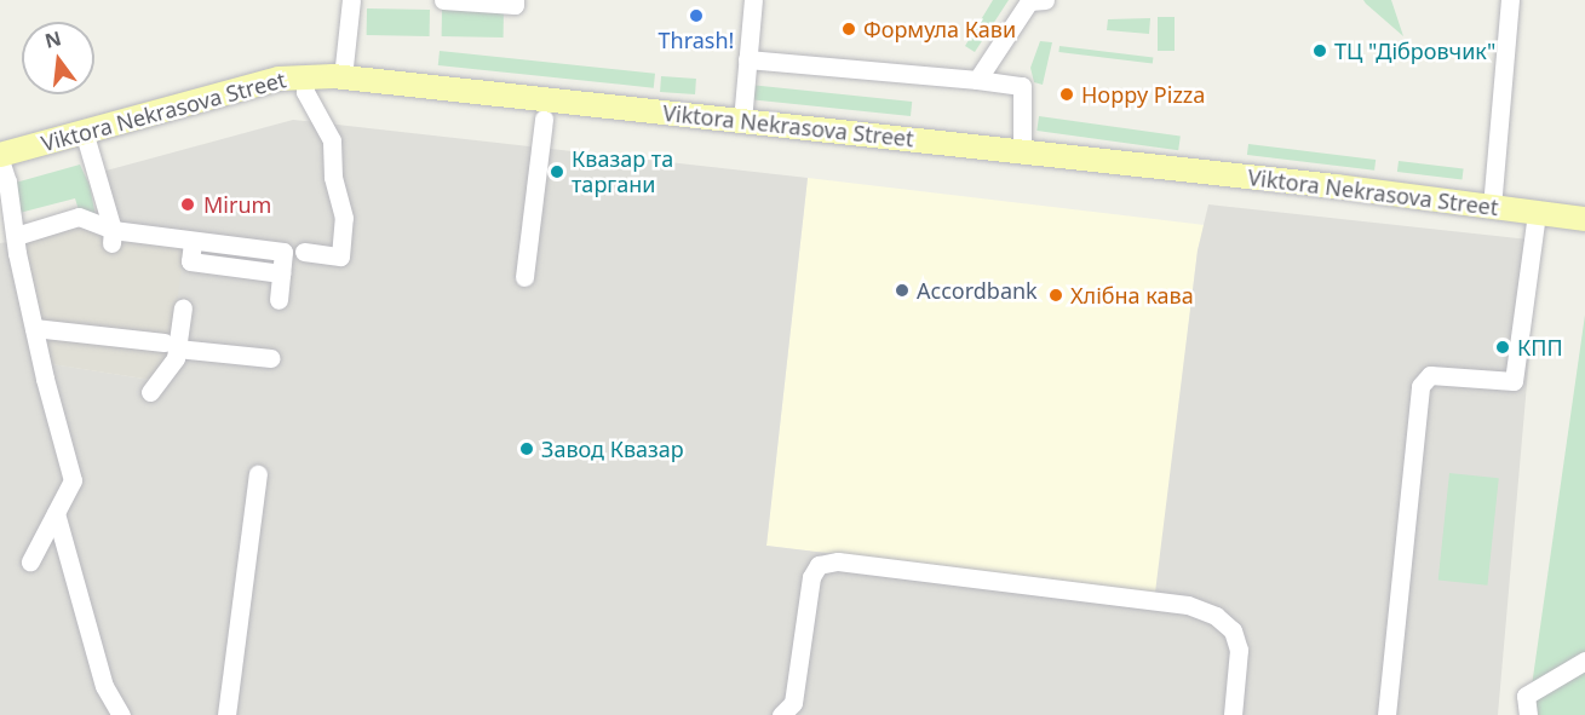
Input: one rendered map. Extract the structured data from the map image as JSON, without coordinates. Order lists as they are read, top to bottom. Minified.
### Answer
{"streets":{"main road":["Viktora Nekrasova Street"]},"places":["Thrash!","Формула Кави","ТЦ \"Дібровчик\"","Hoppy Pizza","Квазар та таргани","Mirum","Accordbank","Хлібна кава","КПП","Завод Квазар"],"north":"top"}
